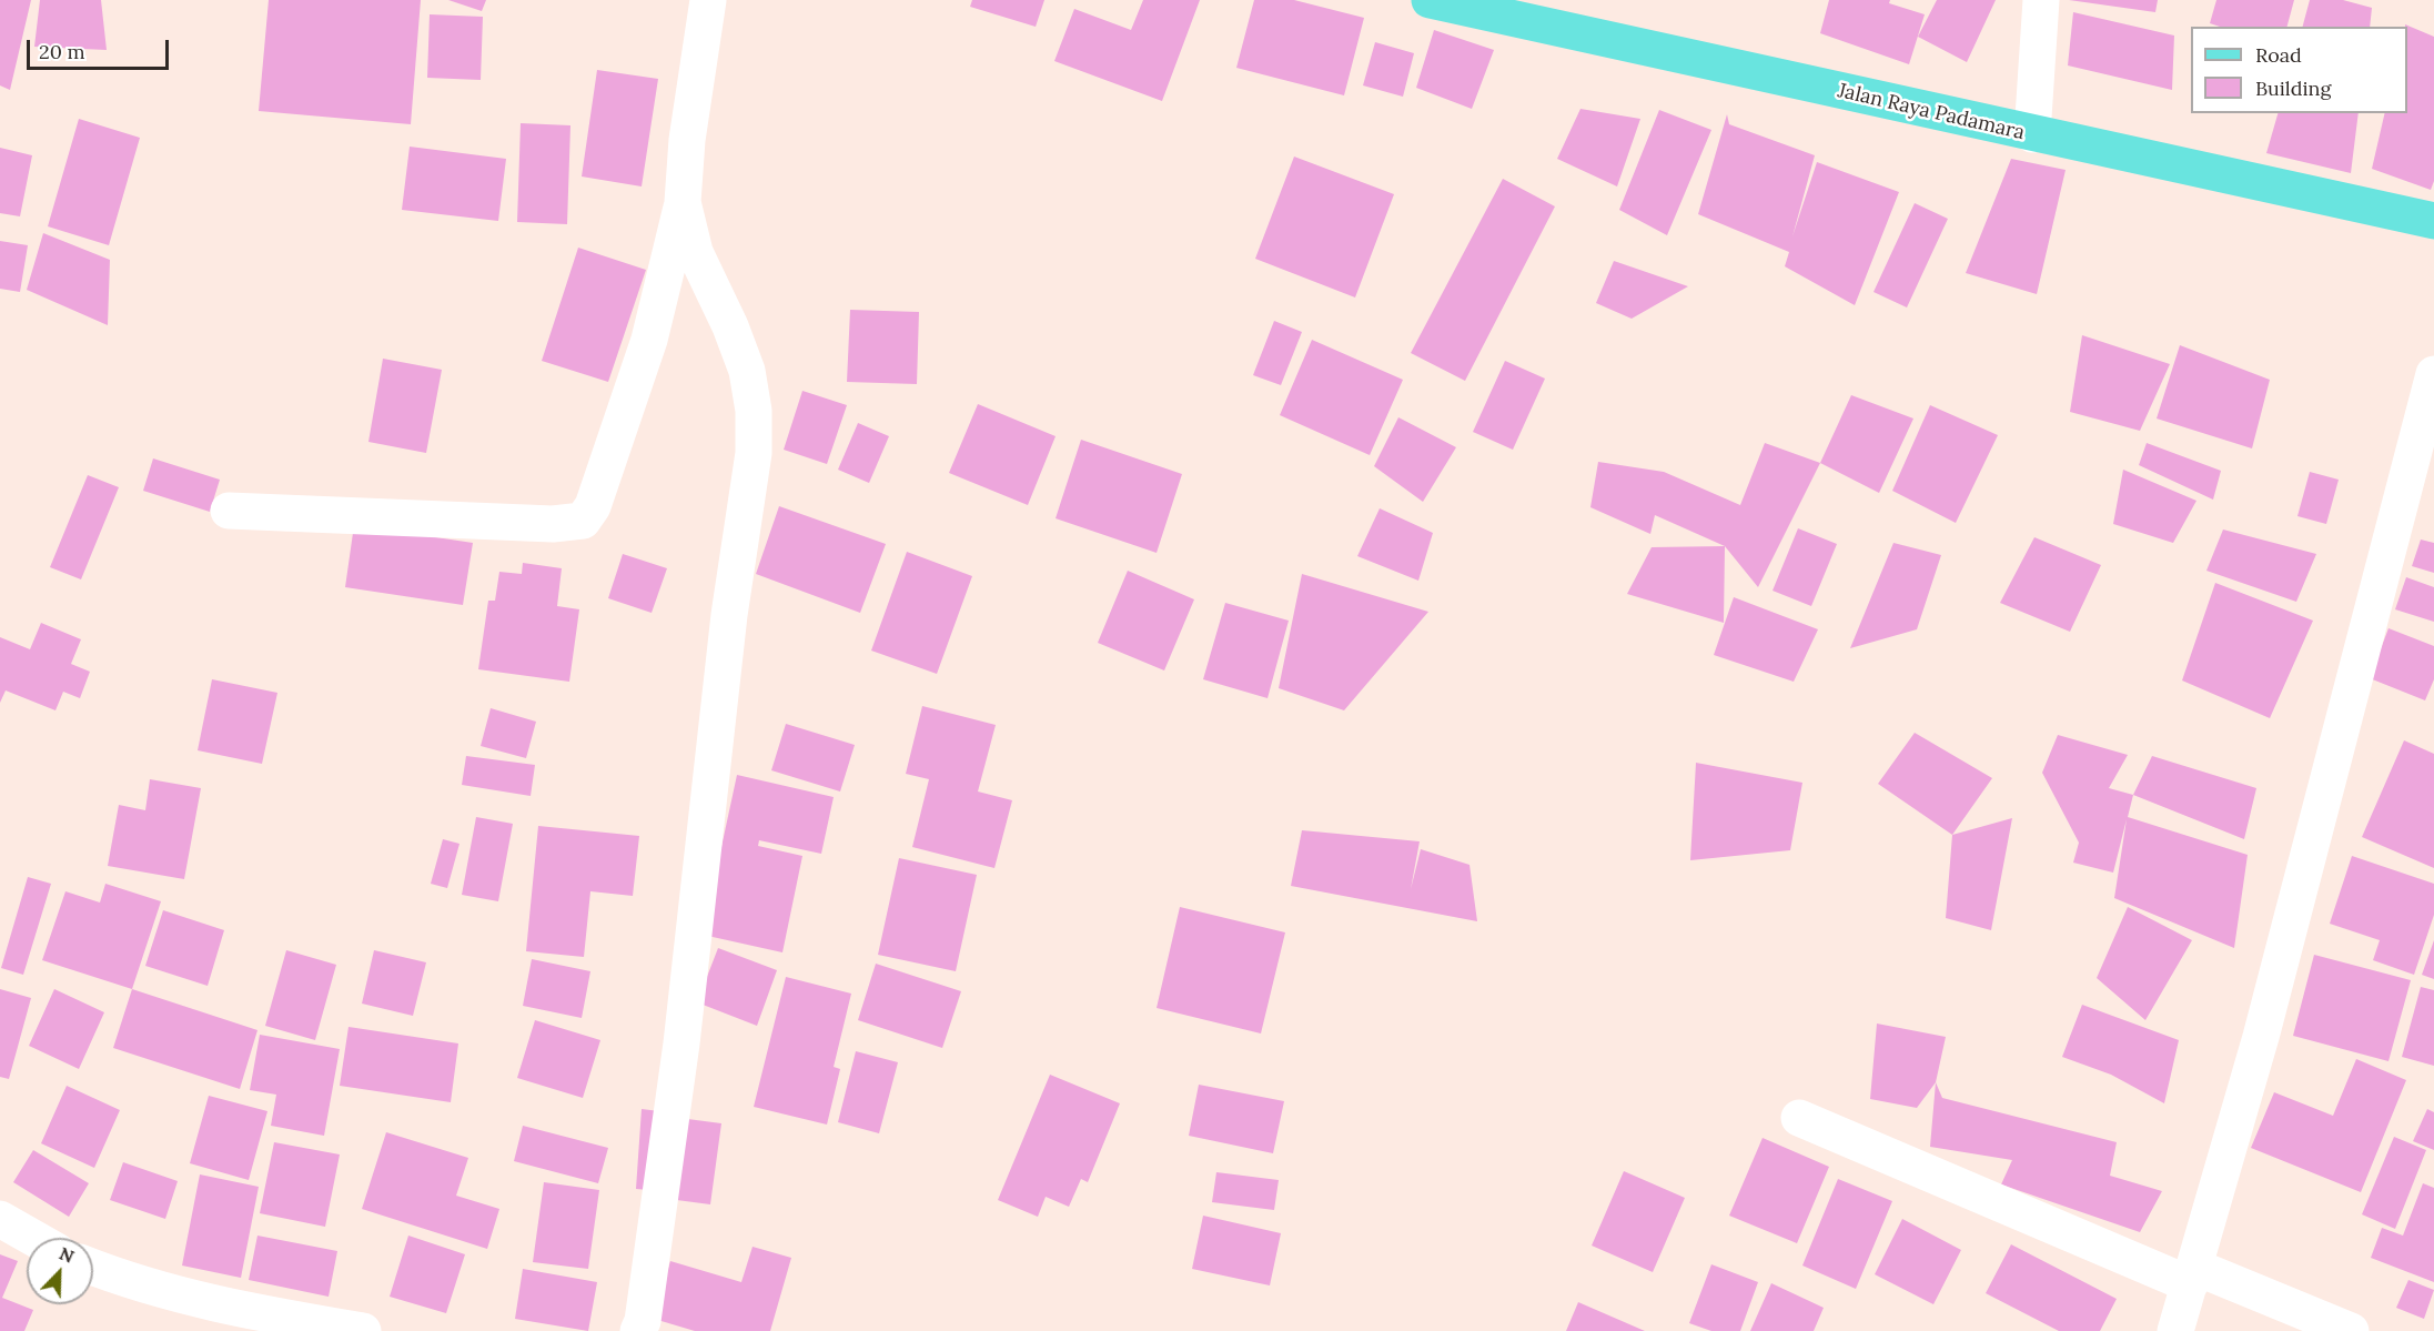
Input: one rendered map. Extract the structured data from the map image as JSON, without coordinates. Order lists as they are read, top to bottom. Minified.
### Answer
{"streets":{"main road":["Jalan Raya Padamara"]},"legend":["Road","Building"],"scale_bar":"20 m","north":"top right"}
